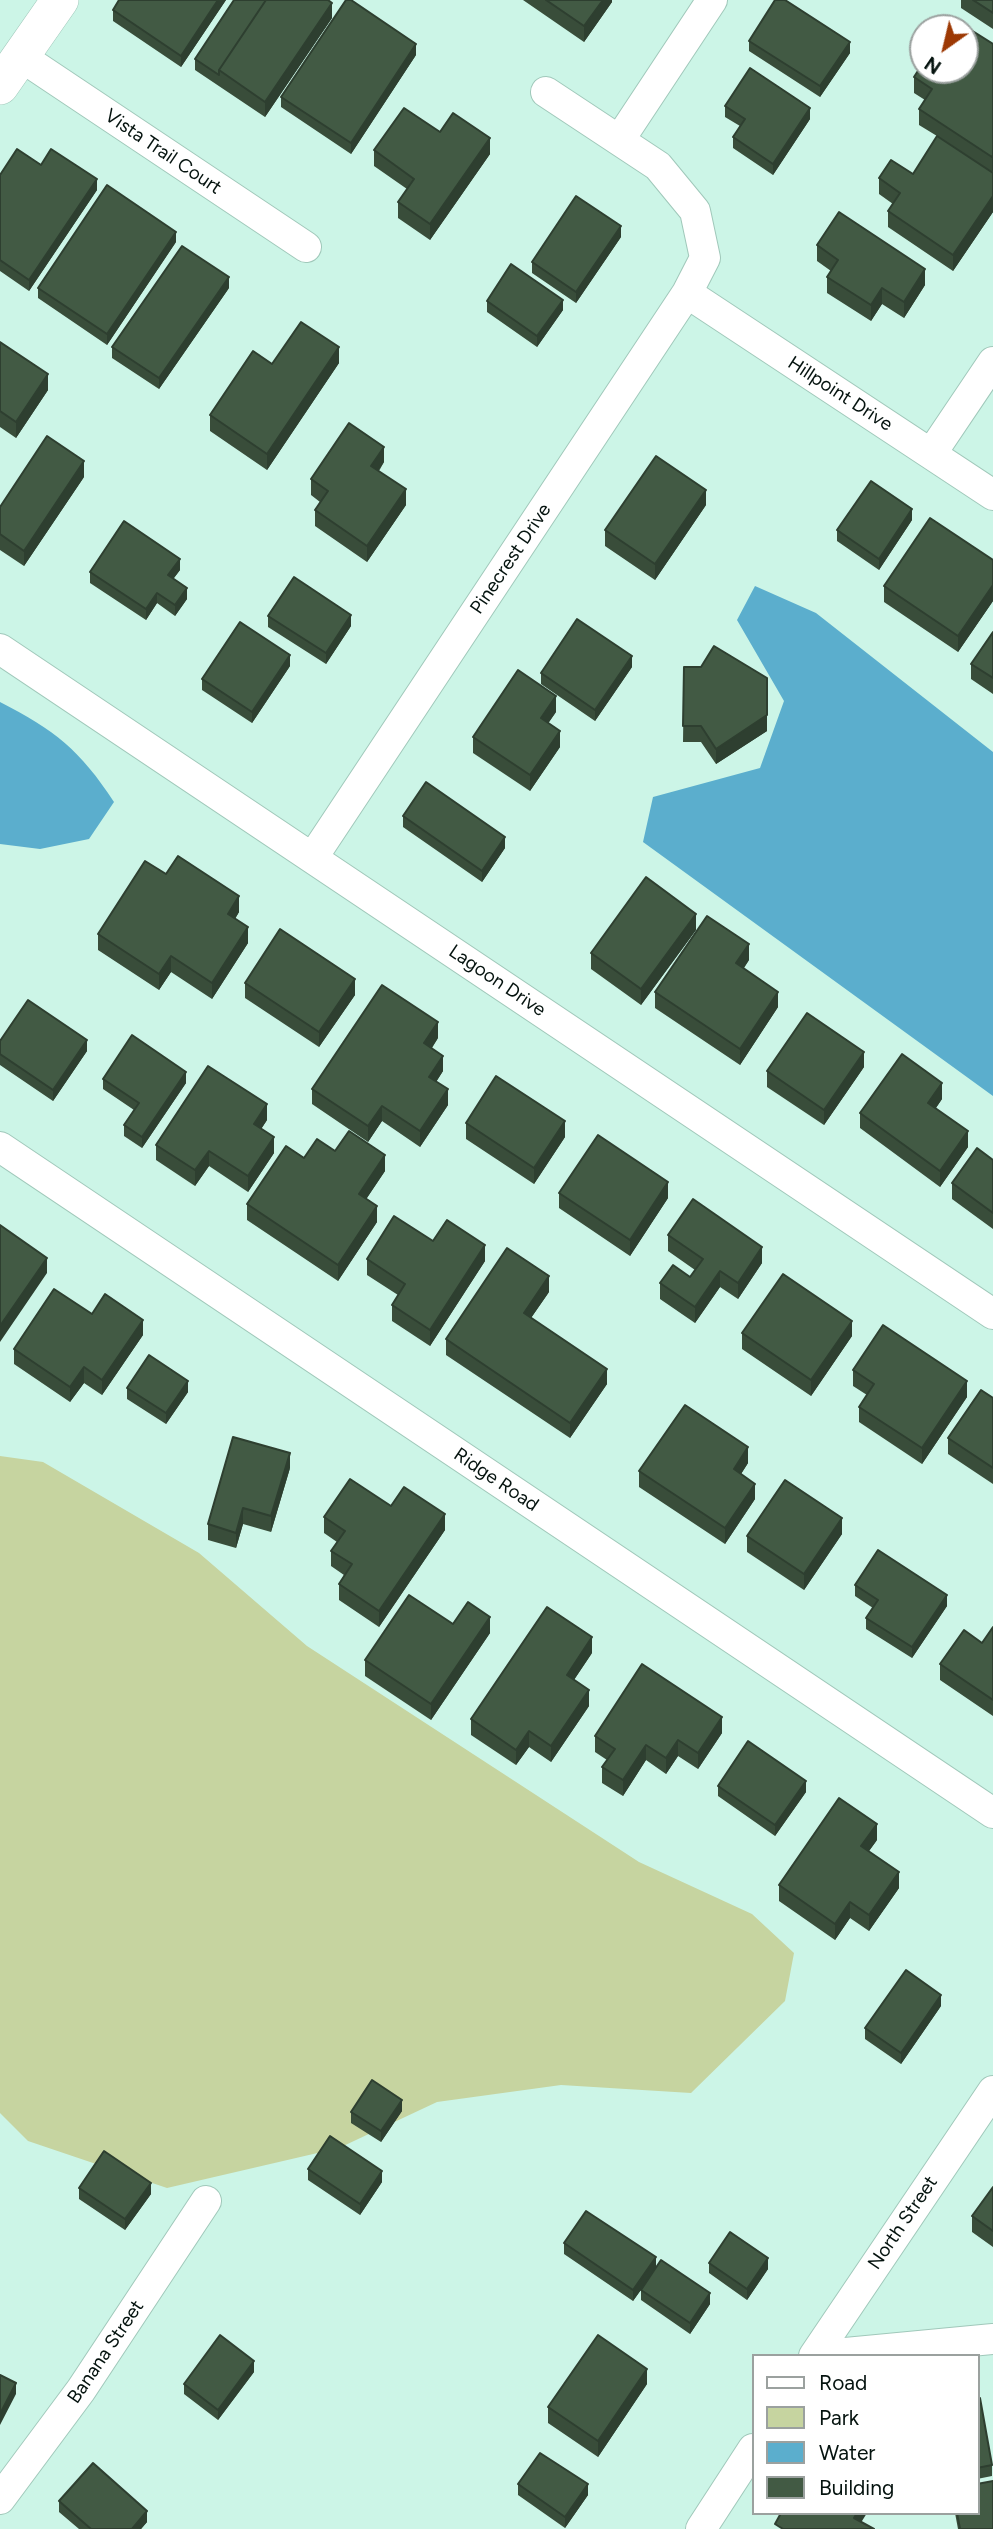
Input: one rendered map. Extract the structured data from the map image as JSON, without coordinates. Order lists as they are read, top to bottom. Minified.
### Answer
{"streets":{"street":["Vista Trail Court","Hillpoint Drive","Pinecrest Drive","Lagoon Drive","Ridge Road","North Street","Banana Street"]},"crossings":[["Hillpoint Drive","Pinecrest Drive"],["Pinecrest Drive","Lagoon Drive"]],"legend":["Road","Park","Water","Building"],"north":"bottom left"}
